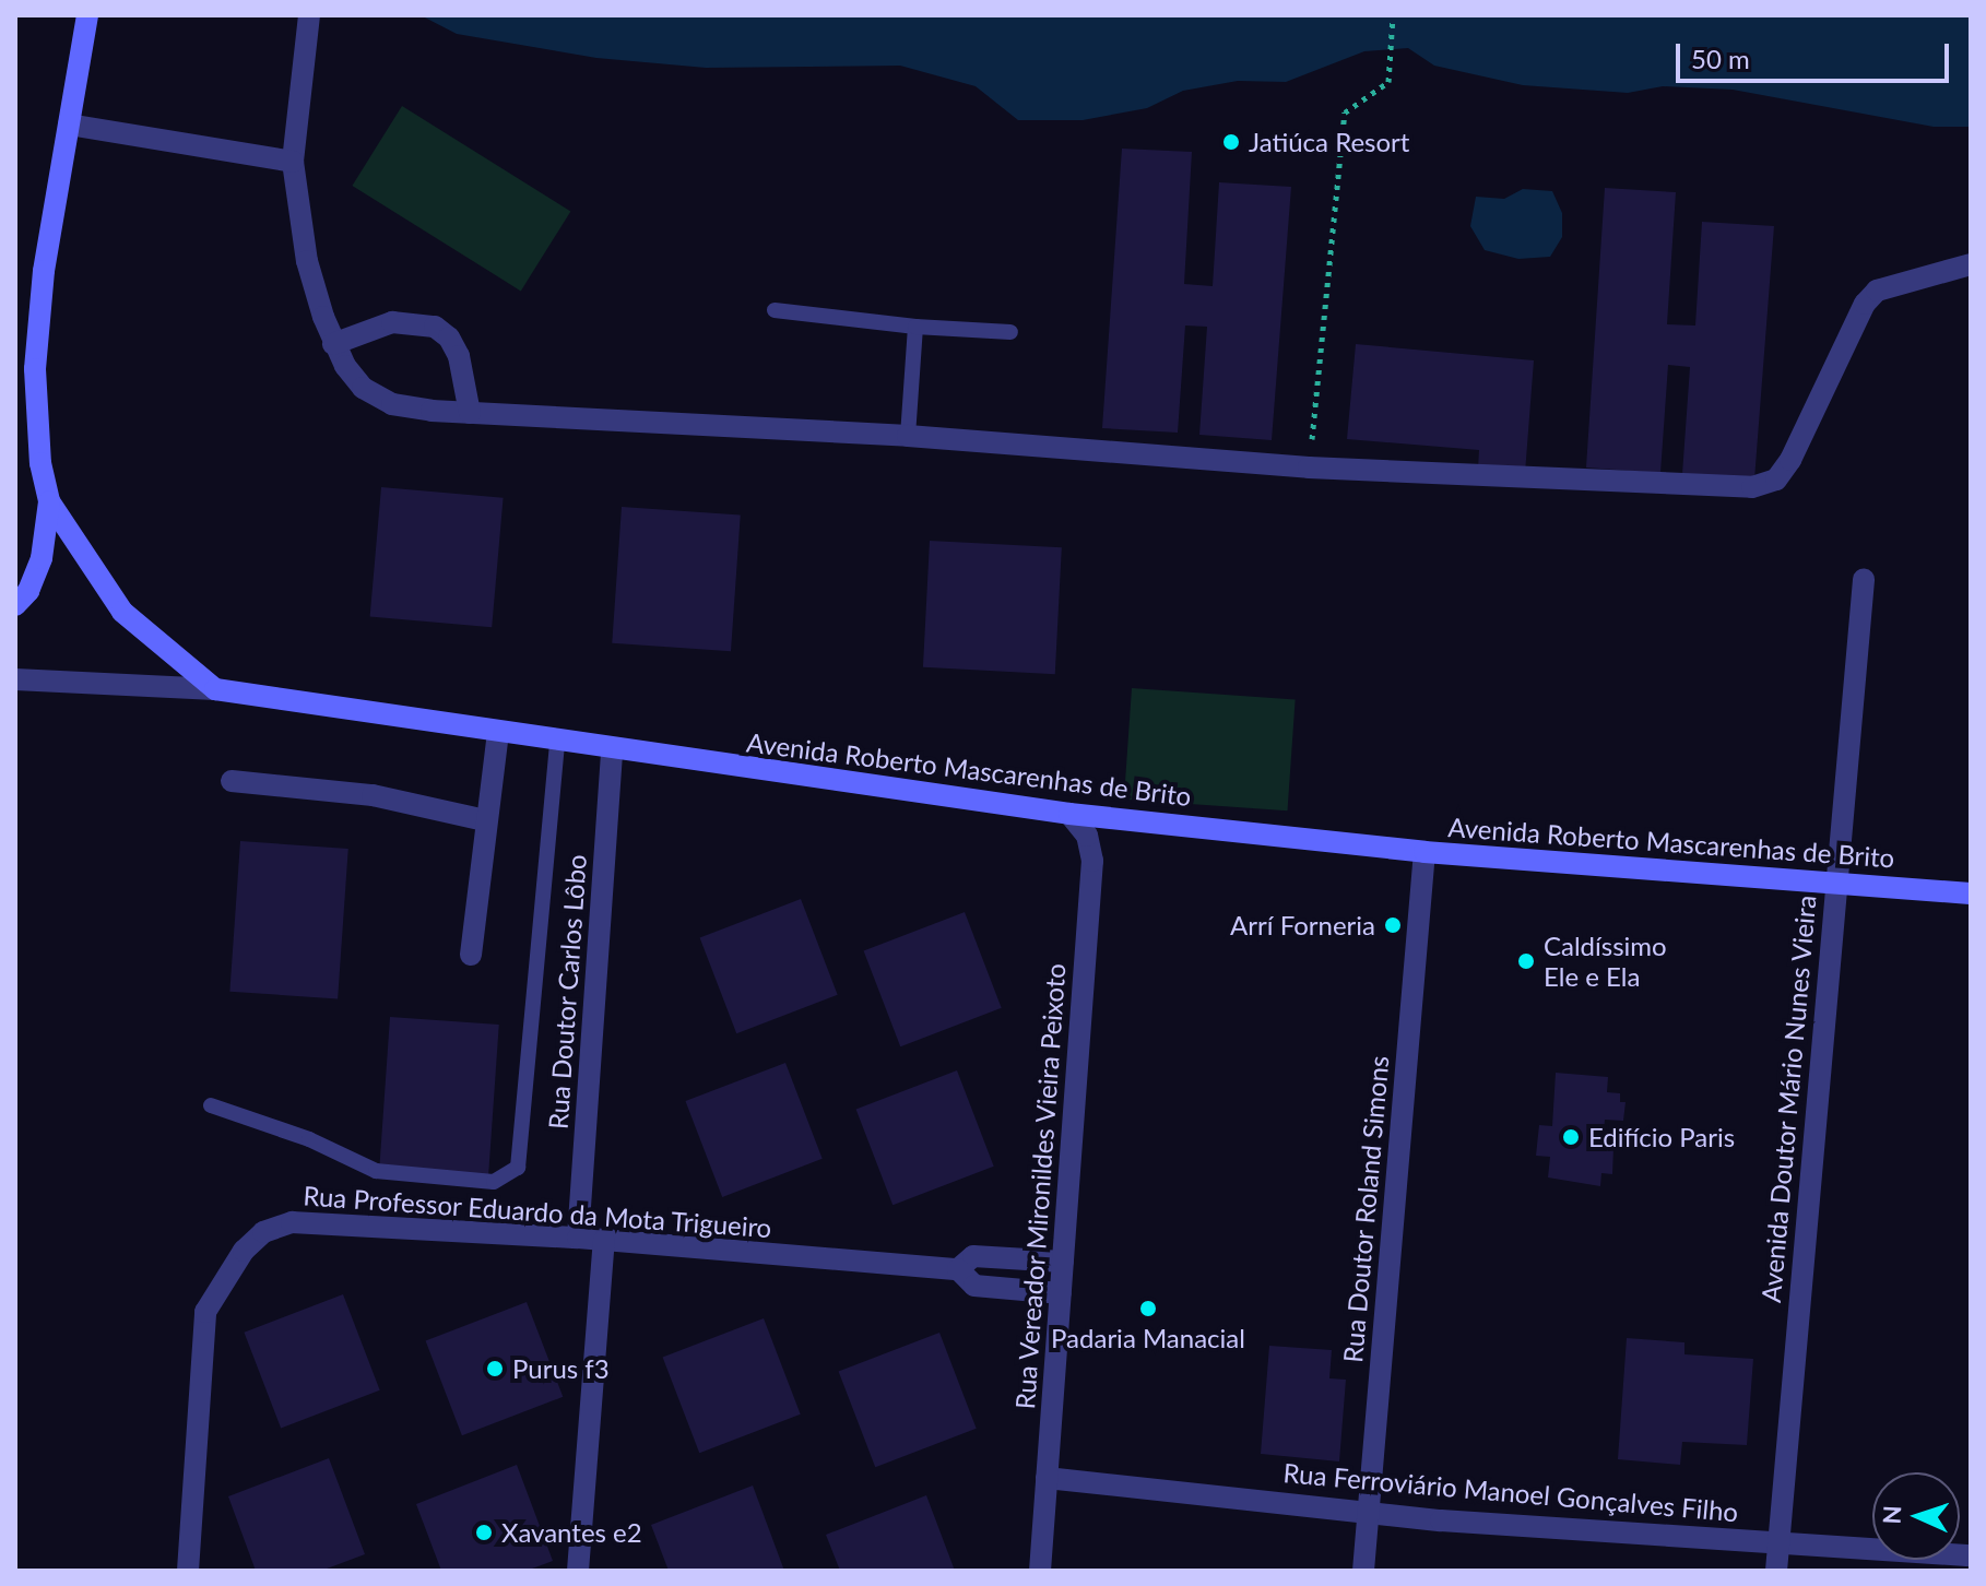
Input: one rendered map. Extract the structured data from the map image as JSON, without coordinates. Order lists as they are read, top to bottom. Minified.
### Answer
{"streets":{"street":["Avenida Roberto Mascarenhas de Brito","Rua Doutor Carlos Lôbo","Avenida Doutor Mário Nunes Vieira","Rua Vereador Mironildes Vieira Peixoto","Rua Doutor Roland Simons","Rua Professor Eduardo da Mota Trigueiro","Rua Ferroviário Manoel Gonçalves Filho"]},"crossings":[["Avenida Roberto Mascarenhas de Brito","Rua Doutor Carlos Lôbo"],["Avenida Roberto Mascarenhas de Brito","Avenida Doutor Mário Nunes Vieira"],["Avenida Roberto Mascarenhas de Brito","Rua Vereador Mironildes Vieira Peixoto"],["Avenida Roberto Mascarenhas de Brito","Rua Doutor Roland Simons"],["Rua Doutor Carlos Lôbo","Rua Professor Eduardo da Mota Trigueiro"],["Avenida Doutor Mário Nunes Vieira","Rua Ferroviário Manoel Gonçalves Filho"],["Rua Vereador Mironildes Vieira Peixoto","Rua Professor Eduardo da Mota Trigueiro"],["Rua Vereador Mironildes Vieira Peixoto","Rua Ferroviário Manoel Gonçalves Filho"],["Rua Doutor Roland Simons","Rua Ferroviário Manoel Gonçalves Filho"]],"places":["Jatiúca Resort","Arrí Forneria","Caldíssimo Ele e Ela","Edifício Paris","Padaria Manacial","Purus f3","Xavantes e2"],"scale_bar":"50 m","north":"left"}
